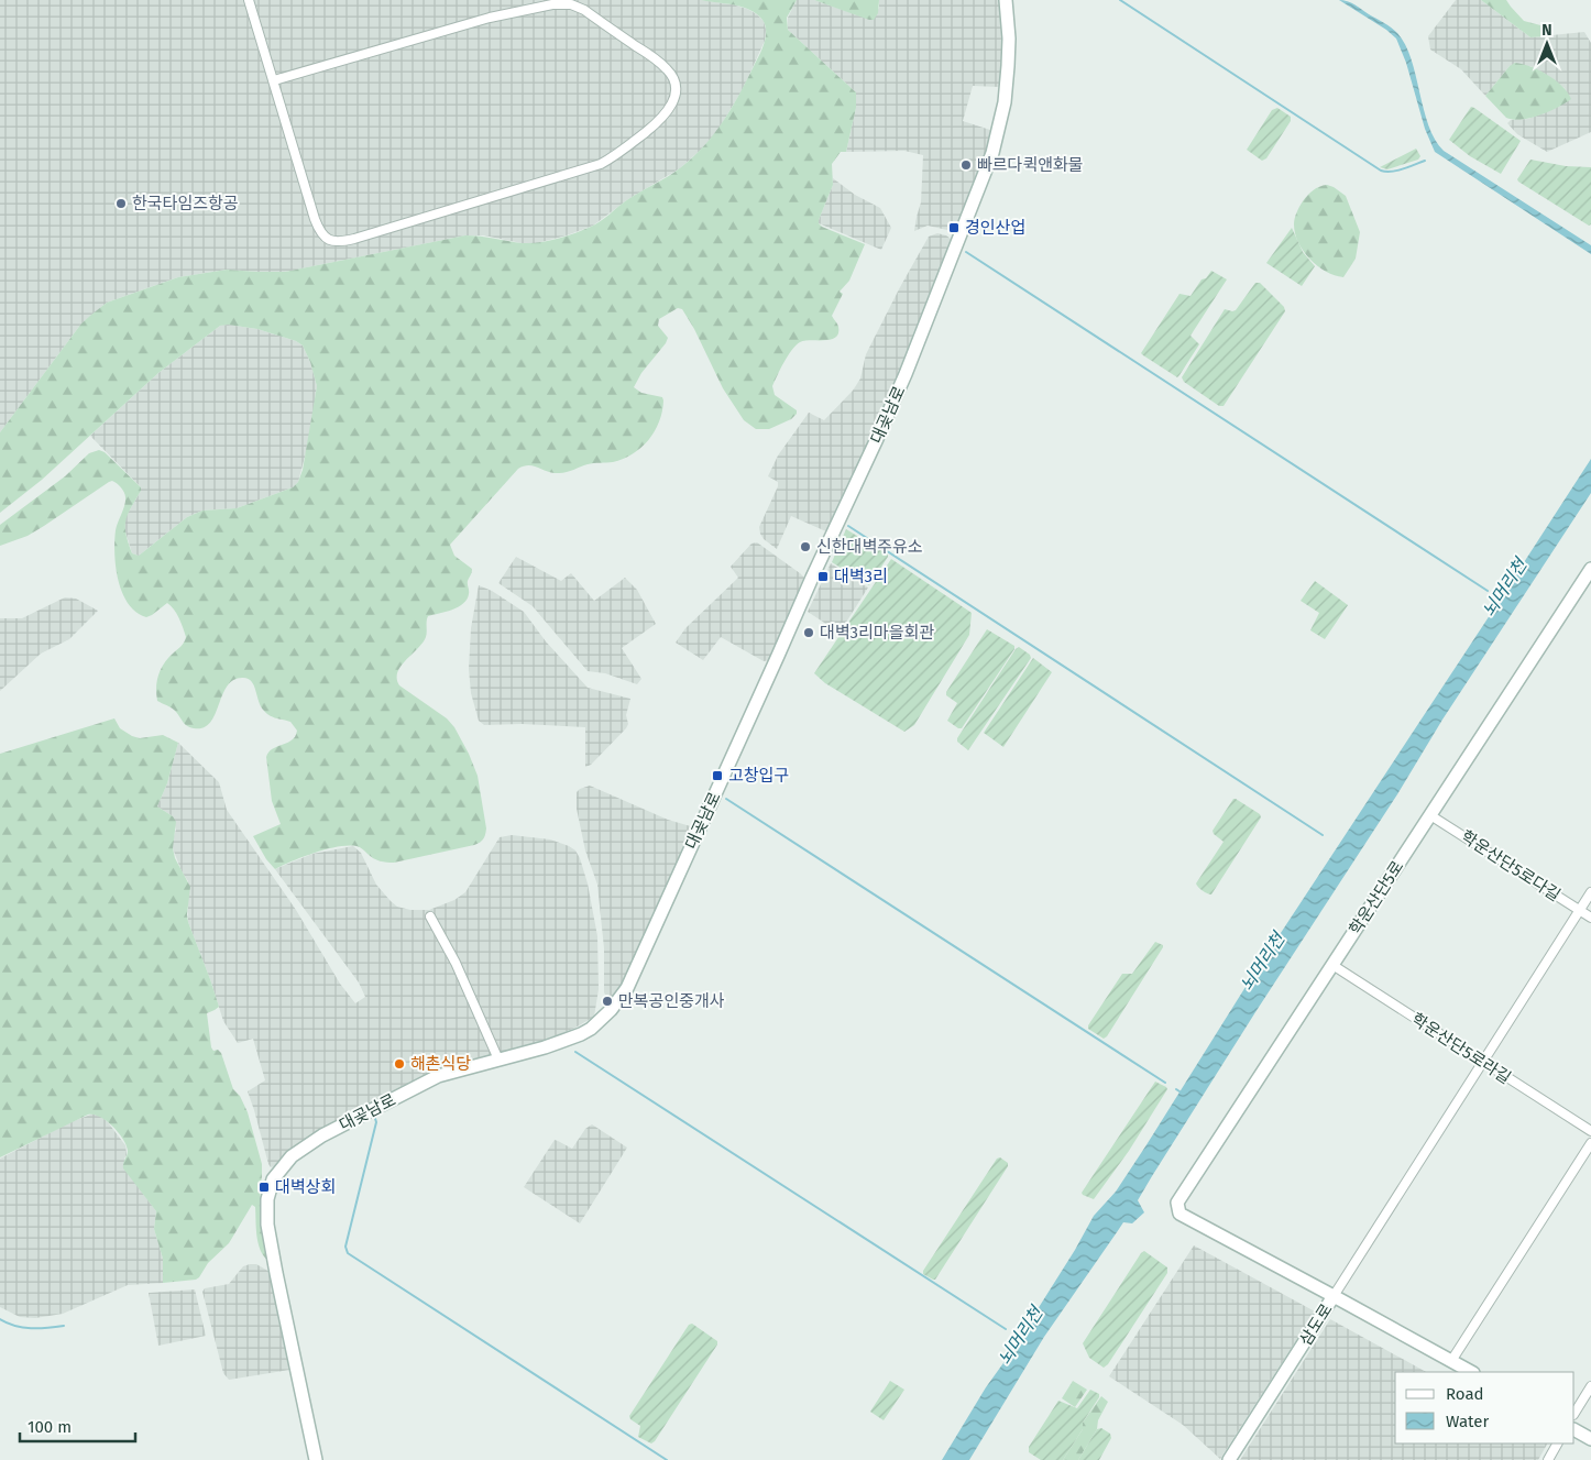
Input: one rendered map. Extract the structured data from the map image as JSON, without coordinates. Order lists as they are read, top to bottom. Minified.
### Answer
{"streets":{"street":["대곶남로","학운산단5로다길","학운산단5로","학운산단5로라길","삼도로"]},"crossings":[["학운산단5로다길","학운산단5로"],["학운산단5로","학운산단5로라길"],["학운산단5로","삼도로"]],"water":["뇌머리천"],"places":{"other":["빠르다퀵앤화물","한국타임즈항공","신한대벽주유소","대벽3리마을회관","만복공인중개사","해촌식당"],"transit":["경인산업","대벽3리","고창입구","대벽상회"]},"legend":["Road","Water"],"scale_bar":"100 m","north":"top"}
